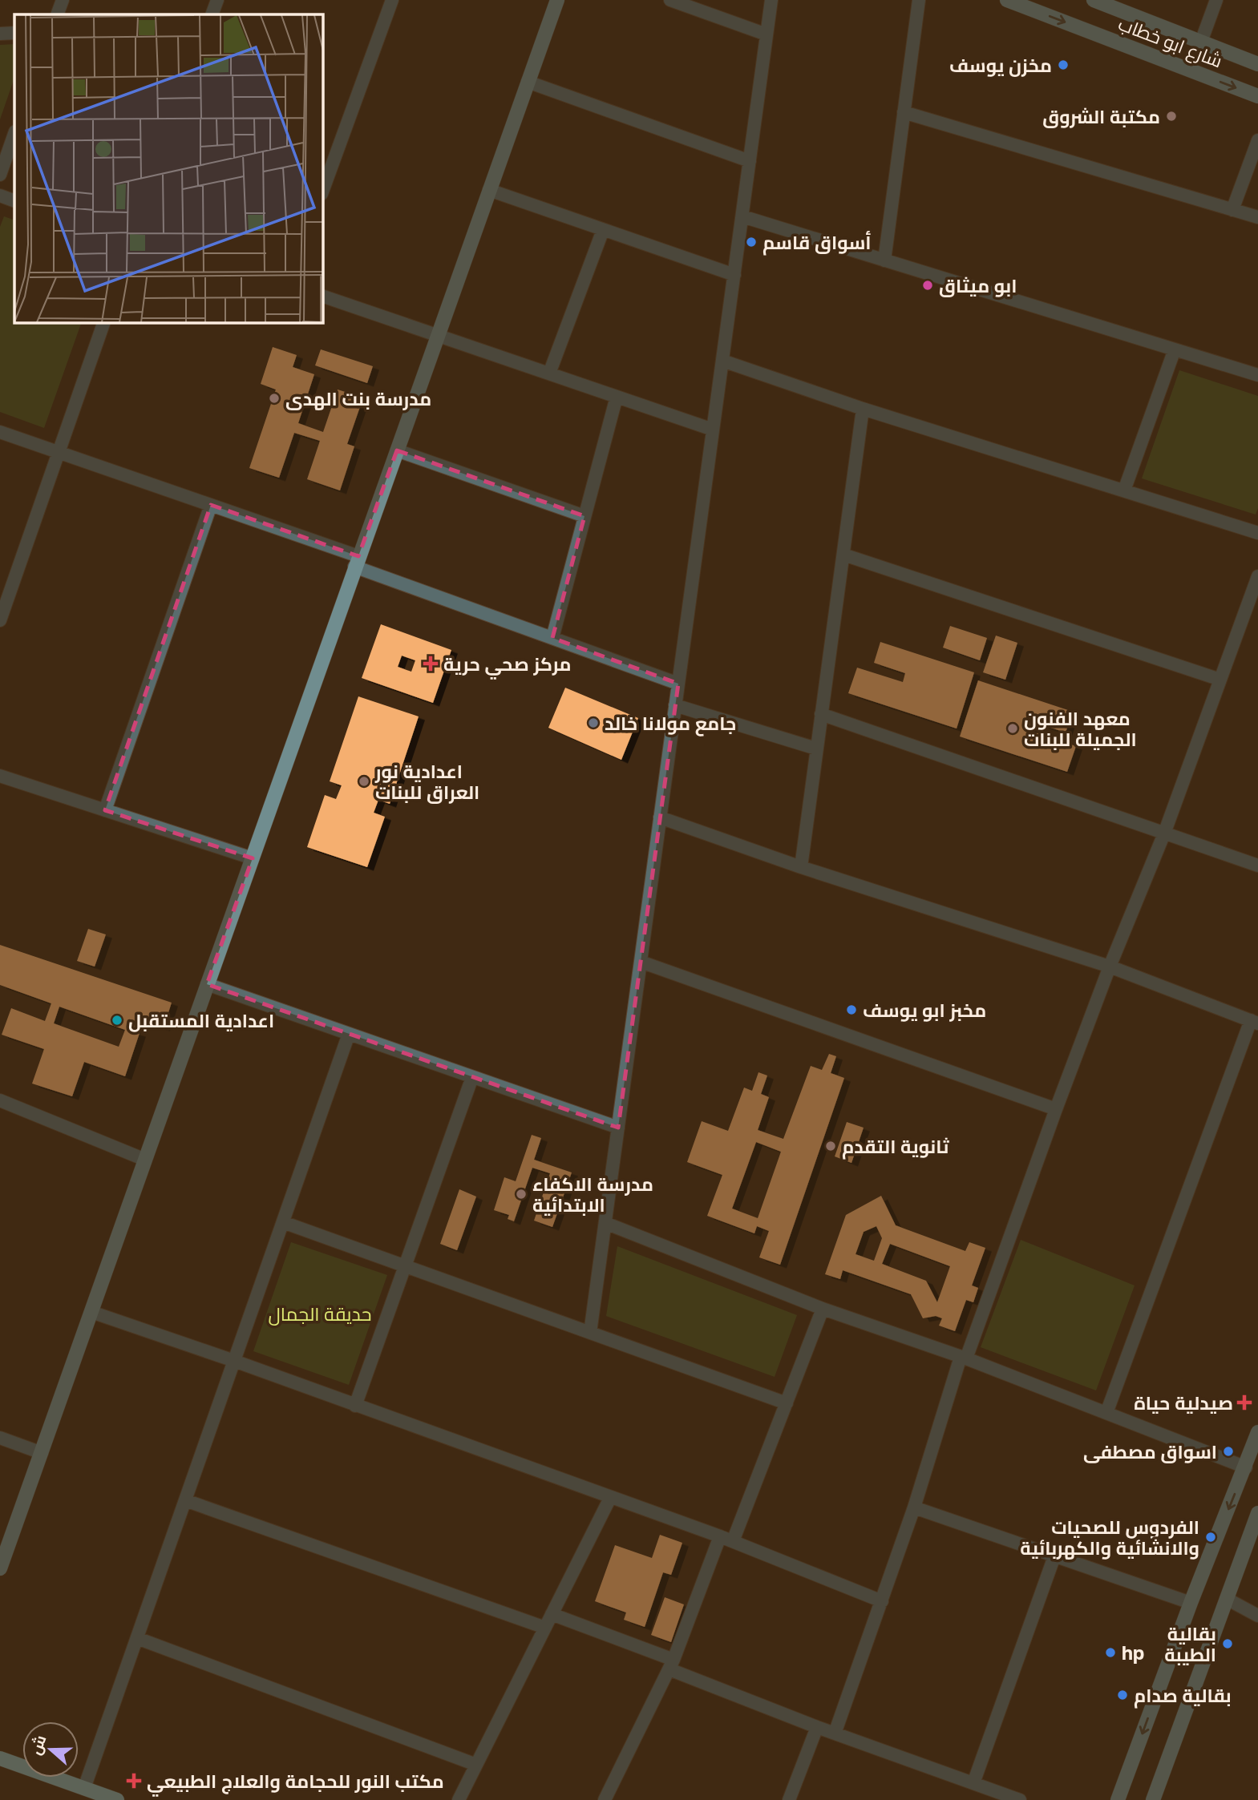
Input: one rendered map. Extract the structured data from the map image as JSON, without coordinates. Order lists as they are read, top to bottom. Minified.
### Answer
{"streets":{"street":["شارع ابو خطاب"]},"parks":["حديقة الجمال"],"places":{"other":["مخزن يوسف","مكتبة الشروق","أسواق قاسم","ابو ميثاق","مدرسة بنت الهدی","جامع مولانا خالد","معهد الفنون الجميلة للبنات","اعدادية نور العراق للبنات","مخبز ابو يوسف","اعدادية المستقبل","ثانوية التقدم","مدرسة الاكفاء الابتدائية","اسواق مصطفى","الفردوس للصحيات والانشائية والكهربائية","بقالية الطيبة","hp","بقالية صدام"],"health":["مركز صحي حرية","صيدلية حياة","مكتب النور للحجامة والعلاج الطبيعي"]},"north":"left"}
